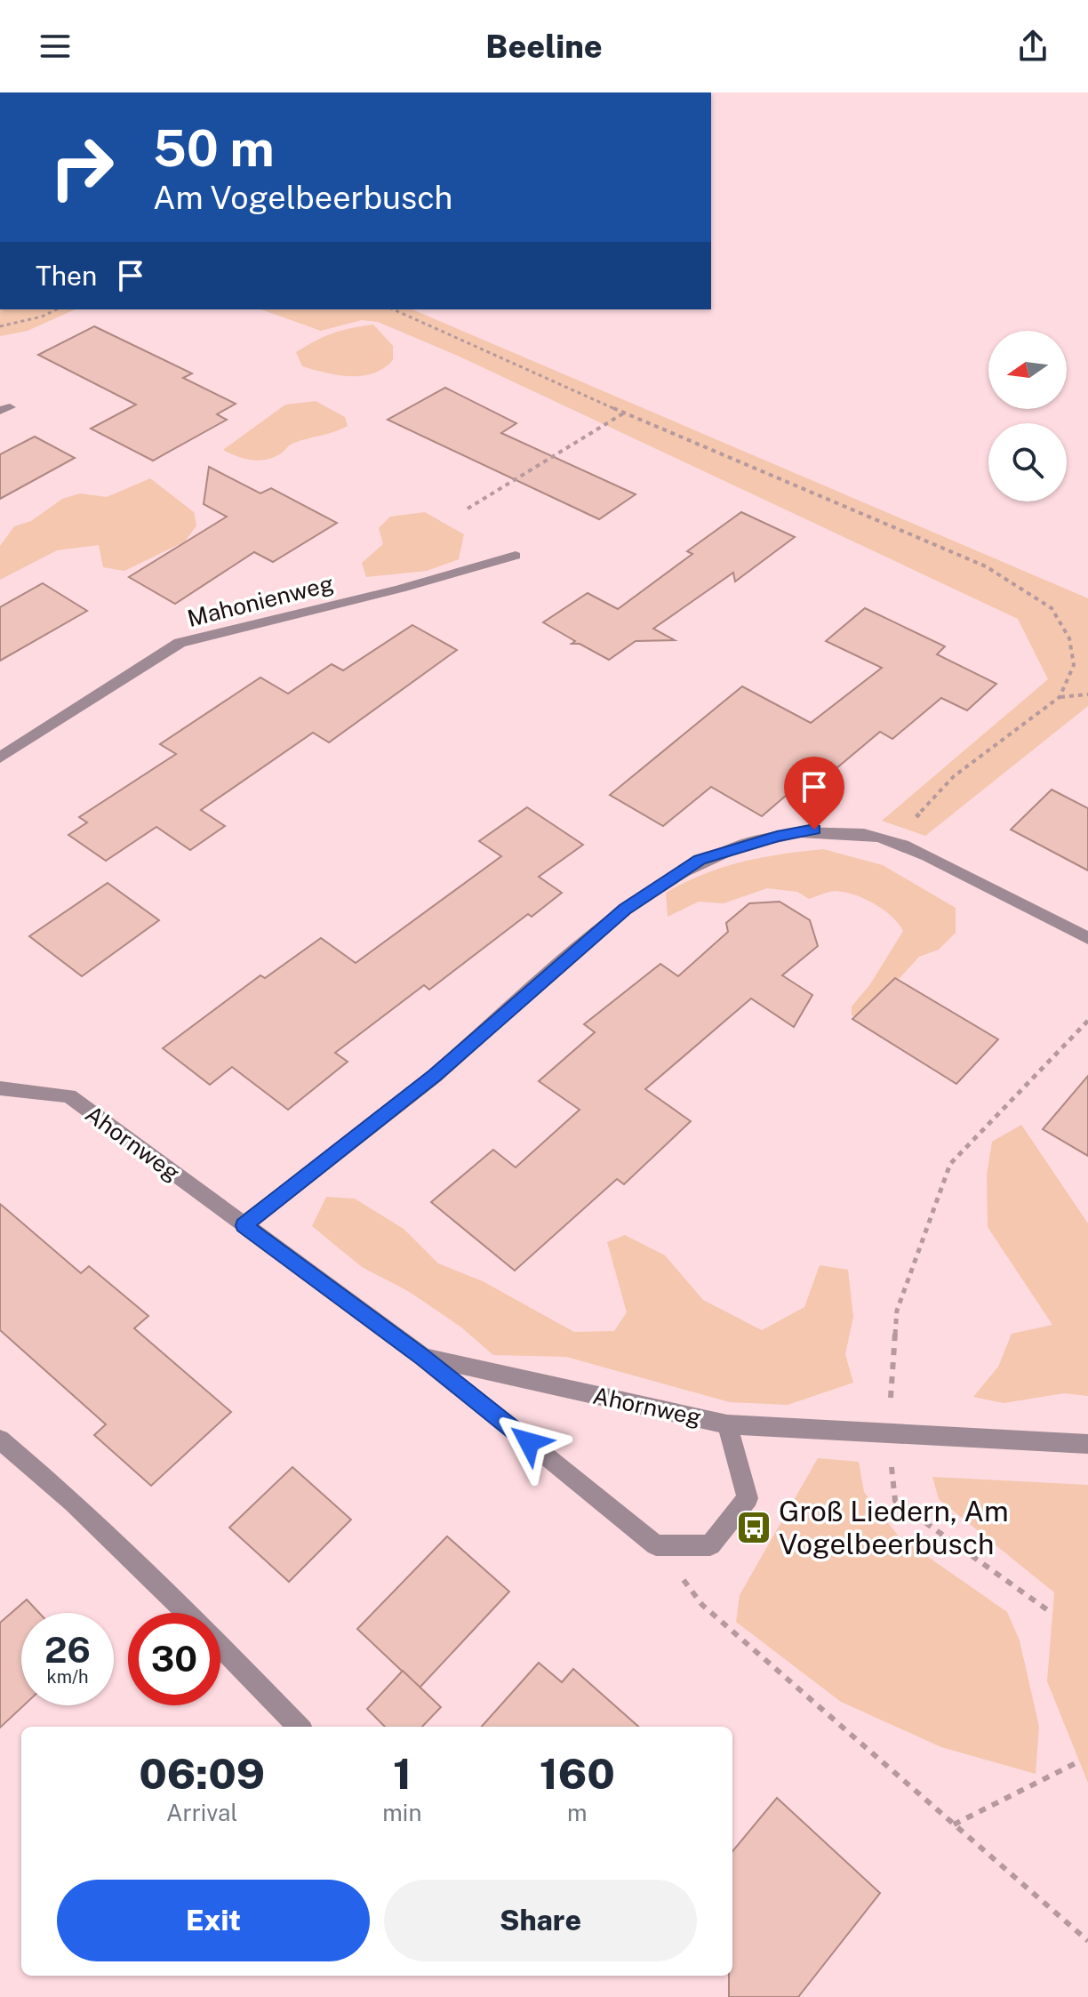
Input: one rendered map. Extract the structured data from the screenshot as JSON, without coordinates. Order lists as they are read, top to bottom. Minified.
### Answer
{"streets":{"street":["Mahonienweg","Ahornweg"]},"places":{"bus stop":["Groß Liedern, Am Vogelbeerbusch"]},"north":"left","page":{"header":"Beeline","turn":["50 m","Am Vogelbeerbusch"],"then":"Then","speed":"26 km/h","limit":"30","eta":["06:09","Arrival","1","min","160","m"],"buttons":["Exit","Share"]}}
